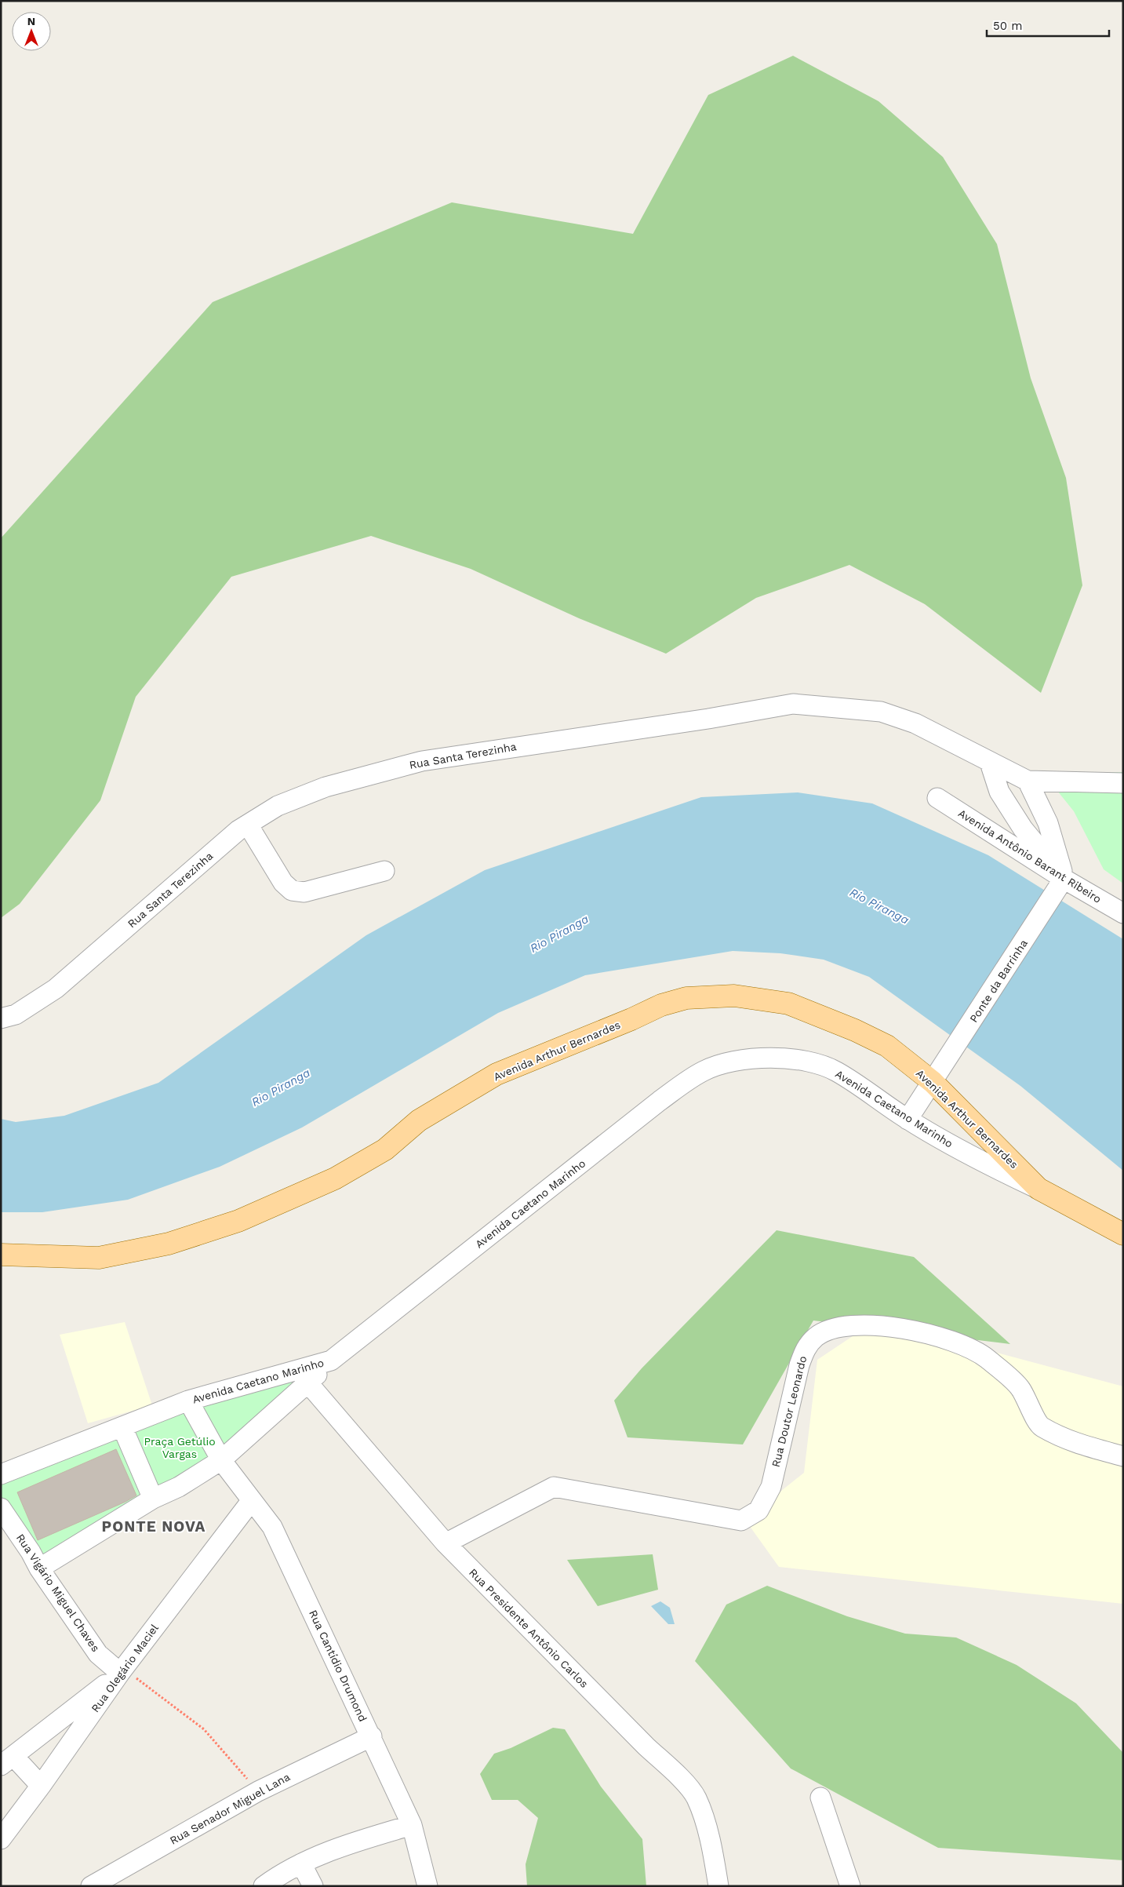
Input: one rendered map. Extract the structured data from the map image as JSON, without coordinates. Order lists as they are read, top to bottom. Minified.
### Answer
{"streets":{"main road":["Avenida Arthur Bernardes"],"street":["Rua Santa Terezinha","Avenida Antônio Barant Ribeiro","Ponte da Barrinha","Avenida Caetano Marinho","Rua Doutor Leonardo","Rua Vigário Miguel Chaves","Rua Presidente Antônio Carlos","Rua Cantídio Drumond","Rua Olegário Maciel","Rua Senador Miguel Lana"]},"crossings":[["Avenida Antônio Barant Ribeiro","Ponte da Barrinha"],["Ponte da Barrinha","Avenida Arthur Bernardes"],["Ponte da Barrinha","Avenida Caetano Marinho"],["Avenida Arthur Bernardes","Avenida Caetano Marinho"],["Avenida Caetano Marinho","Rua Cantídio Drumond"],["Rua Doutor Leonardo","Rua Presidente Antônio Carlos"],["Rua Vigário Miguel Chaves","Rua Olegário Maciel"],["Rua Cantídio Drumond","Rua Olegário Maciel"],["Rua Cantídio Drumond","Rua Senador Miguel Lana"]],"districts":["PONTE NOVA"],"water":["Rio Piranga"],"parks":["Praça Getúlio Vargas"],"scale_bar":"50 m","north":"top"}
